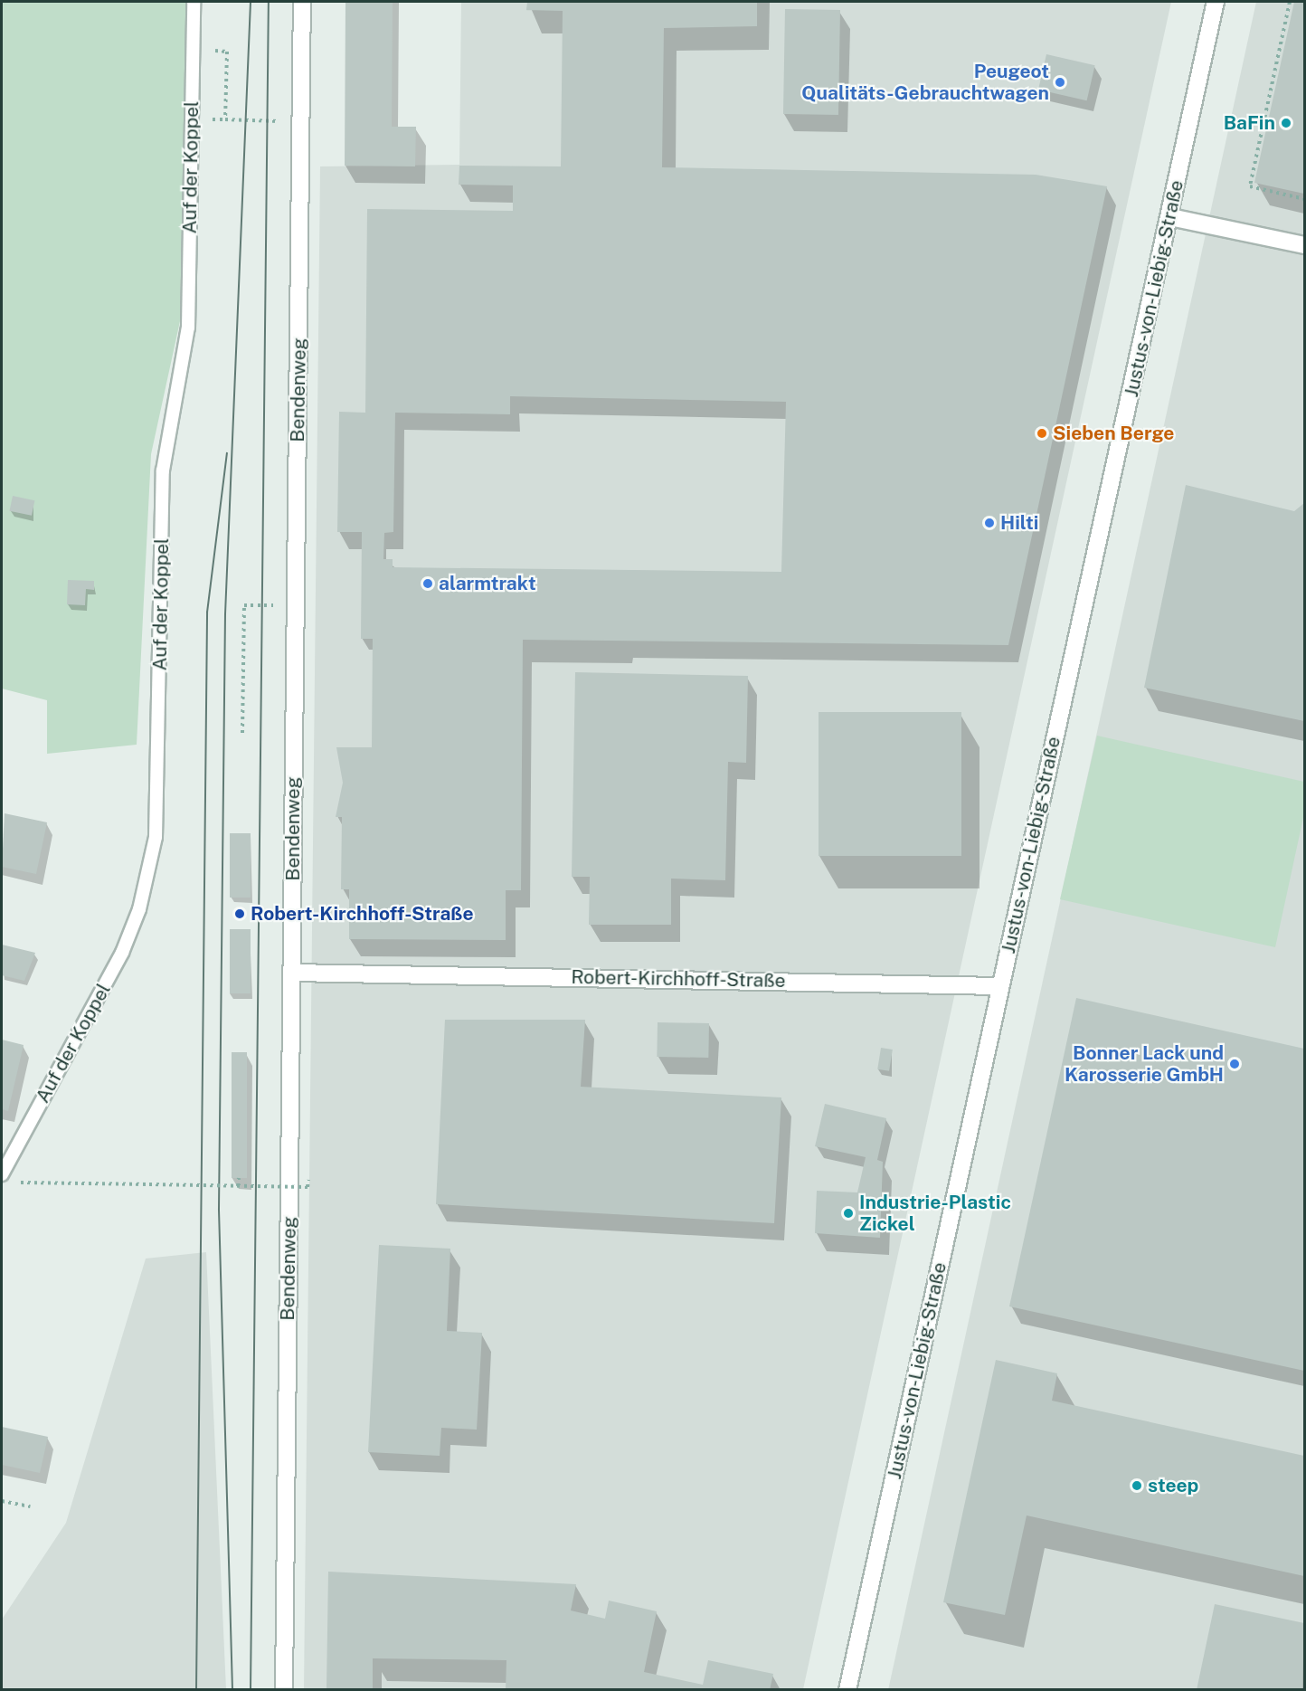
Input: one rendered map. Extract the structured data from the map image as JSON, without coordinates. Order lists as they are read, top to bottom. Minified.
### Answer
{"streets":{"street":["Justus-von-Liebig-Straße","Bendenweg","Robert-Kirchhoff-Straße"],"lane":["Auf der Koppel"]},"crossings":[["Justus-von-Liebig-Straße","Robert-Kirchhoff-Straße"],["Bendenweg","Robert-Kirchhoff-Straße"]],"places":["Peugeot Qualitäts-Gebrauchtwagen","BaFin","Sieben Berge","Hilti","alarmtrakt","Robert-Kirchhoff-Straße","Bonner Lack und Karosserie GmbH","Industrie-Plastic Zickel","steep"]}
